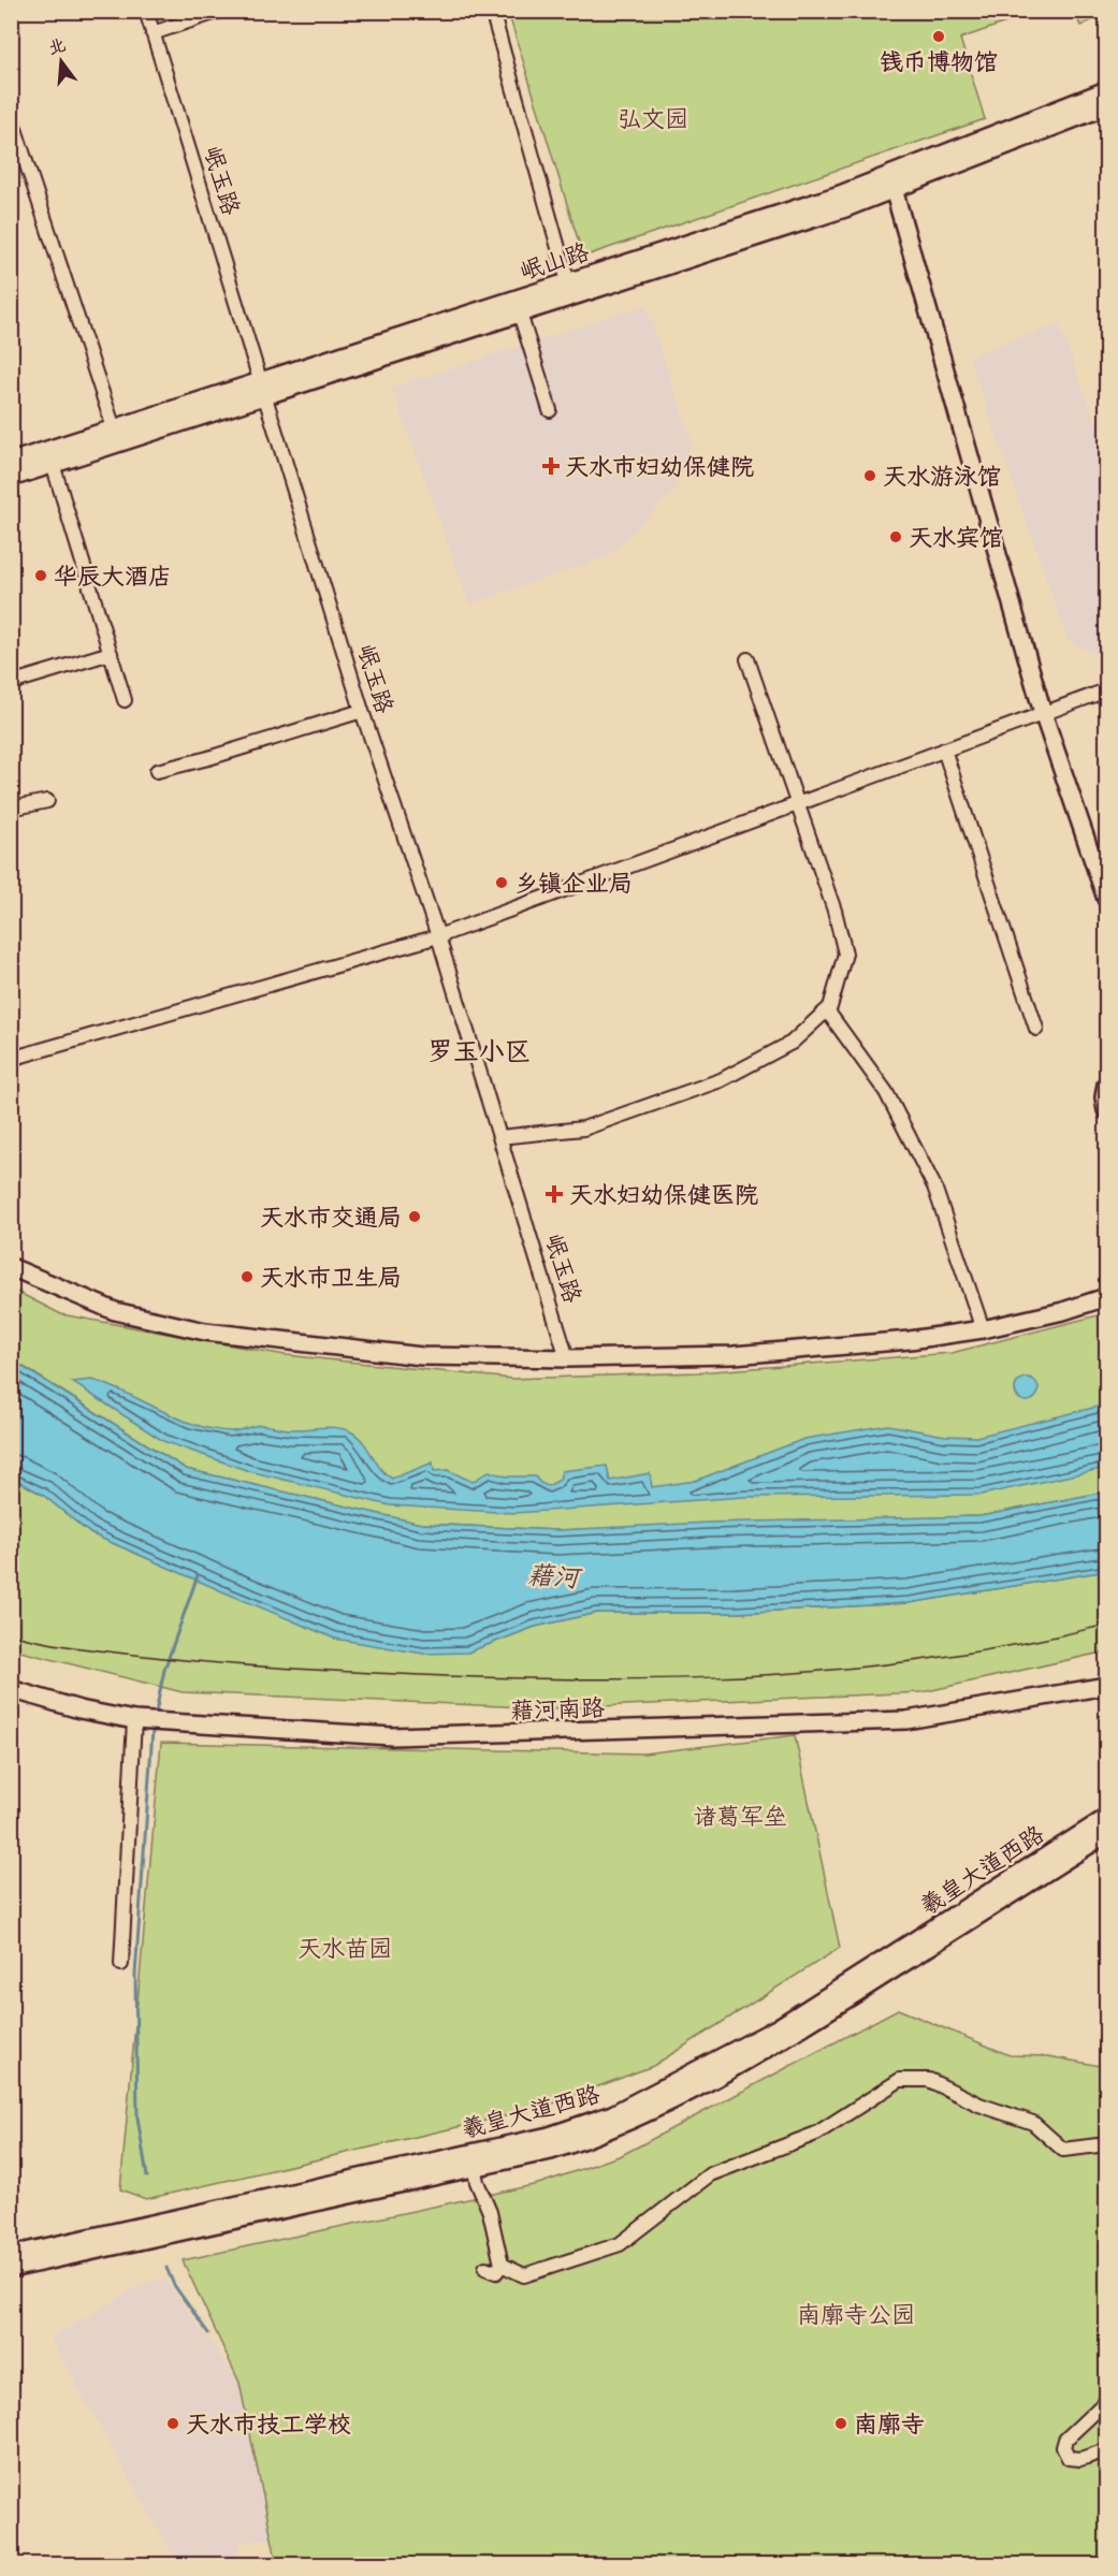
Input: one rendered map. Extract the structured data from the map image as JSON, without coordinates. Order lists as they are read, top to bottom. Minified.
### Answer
{"streets":{"main road":["岷山路","藉河南路","羲皇大道西路"],"street":["岷玉路"]},"crossings":[["岷玉路","岷山路"]],"districts":["罗玉小区"],"water":["藉河"],"parks":["弘文园","诸葛军垒","天水苗园","南廓寺公园"],"places":{"other":["钱币博物馆","天水游泳馆","天水宾馆","华辰大酒店","乡镇企业局","天水市交通局","天水市卫生局","天水市技工学校","南廓寺"],"health":["天水市妇幼保健院","天水妇幼保健医院"]},"north":"top"}
